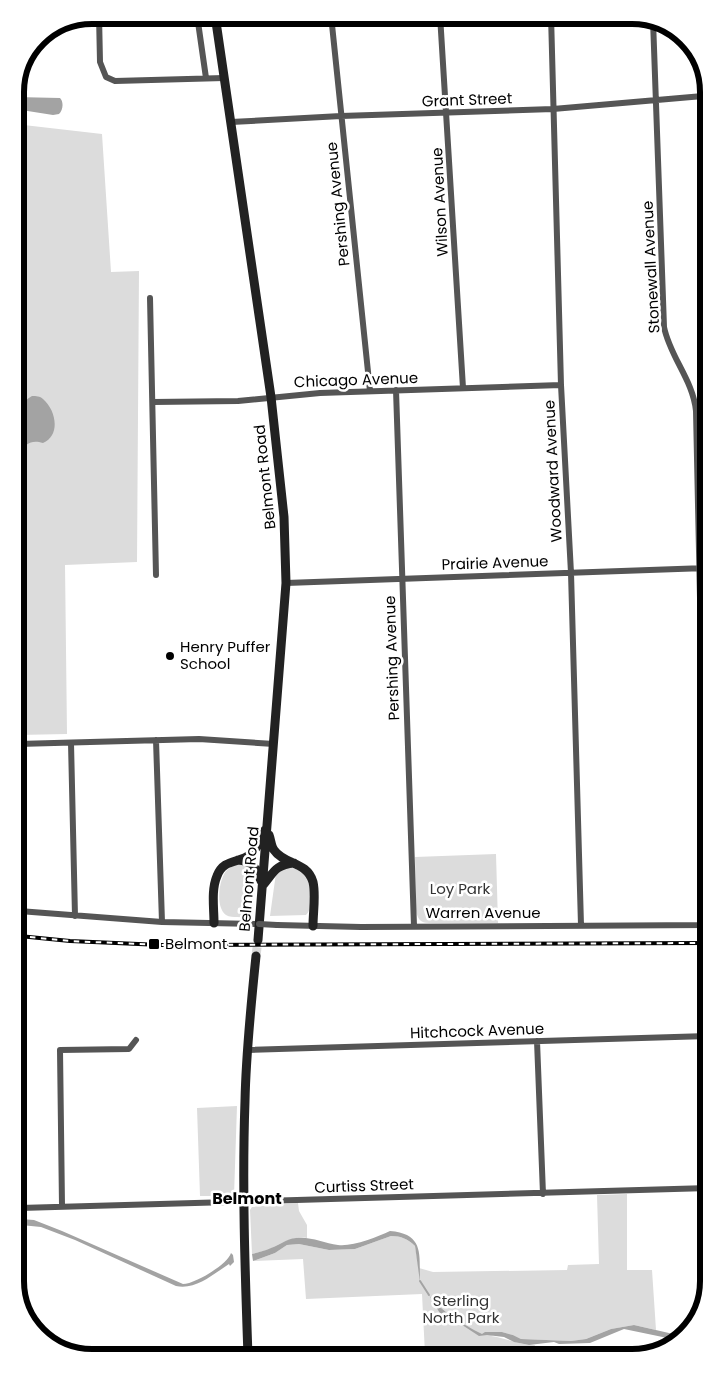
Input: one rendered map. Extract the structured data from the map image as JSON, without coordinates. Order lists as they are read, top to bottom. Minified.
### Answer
{"streets":{"main road":["Belmont Road"],"street":["Grant Street","Wilson Avenue","Pershing Avenue","Stonewall Avenue","Chicago Avenue","Woodward Avenue","Prairie Avenue","Warren Avenue","Hitchcock Avenue","Curtiss Street"]},"crossings":[["Grant Street","Wilson Avenue"],["Grant Street","Pershing Avenue"],["Grant Street","Stonewall Avenue"],["Grant Street","Woodward Avenue"],["Grant Street","Belmont Road"],["Wilson Avenue","Chicago Avenue"],["Pershing Avenue","Chicago Avenue"],["Pershing Avenue","Prairie Avenue"],["Pershing Avenue","Warren Avenue"],["Chicago Avenue","Woodward Avenue"],["Chicago Avenue","Belmont Road"],["Woodward Avenue","Prairie Avenue"],["Woodward Avenue","Warren Avenue"],["Belmont Road","Prairie Avenue"]],"districts":["Belmont"],"parks":["Loy Park","Sterling North Park"],"places":{"other":["Henry Puffer School"],"transit":["Belmont"]}}
